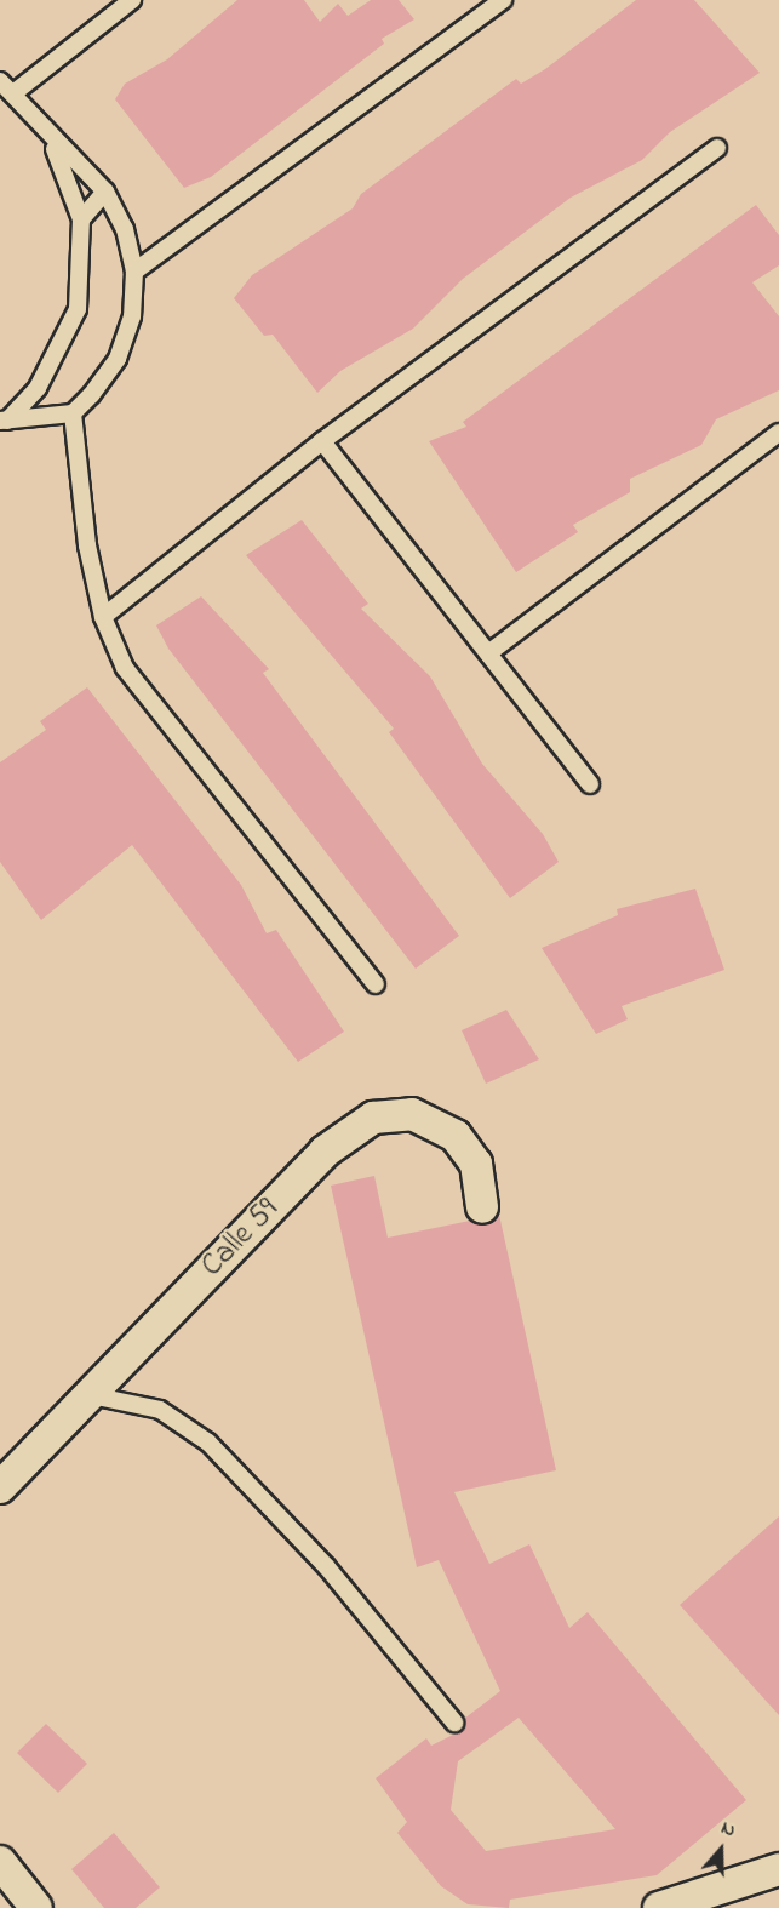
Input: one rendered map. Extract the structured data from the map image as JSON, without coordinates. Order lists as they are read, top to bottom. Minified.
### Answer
{"streets":{"street":["Calle 59"]},"north":"top"}
